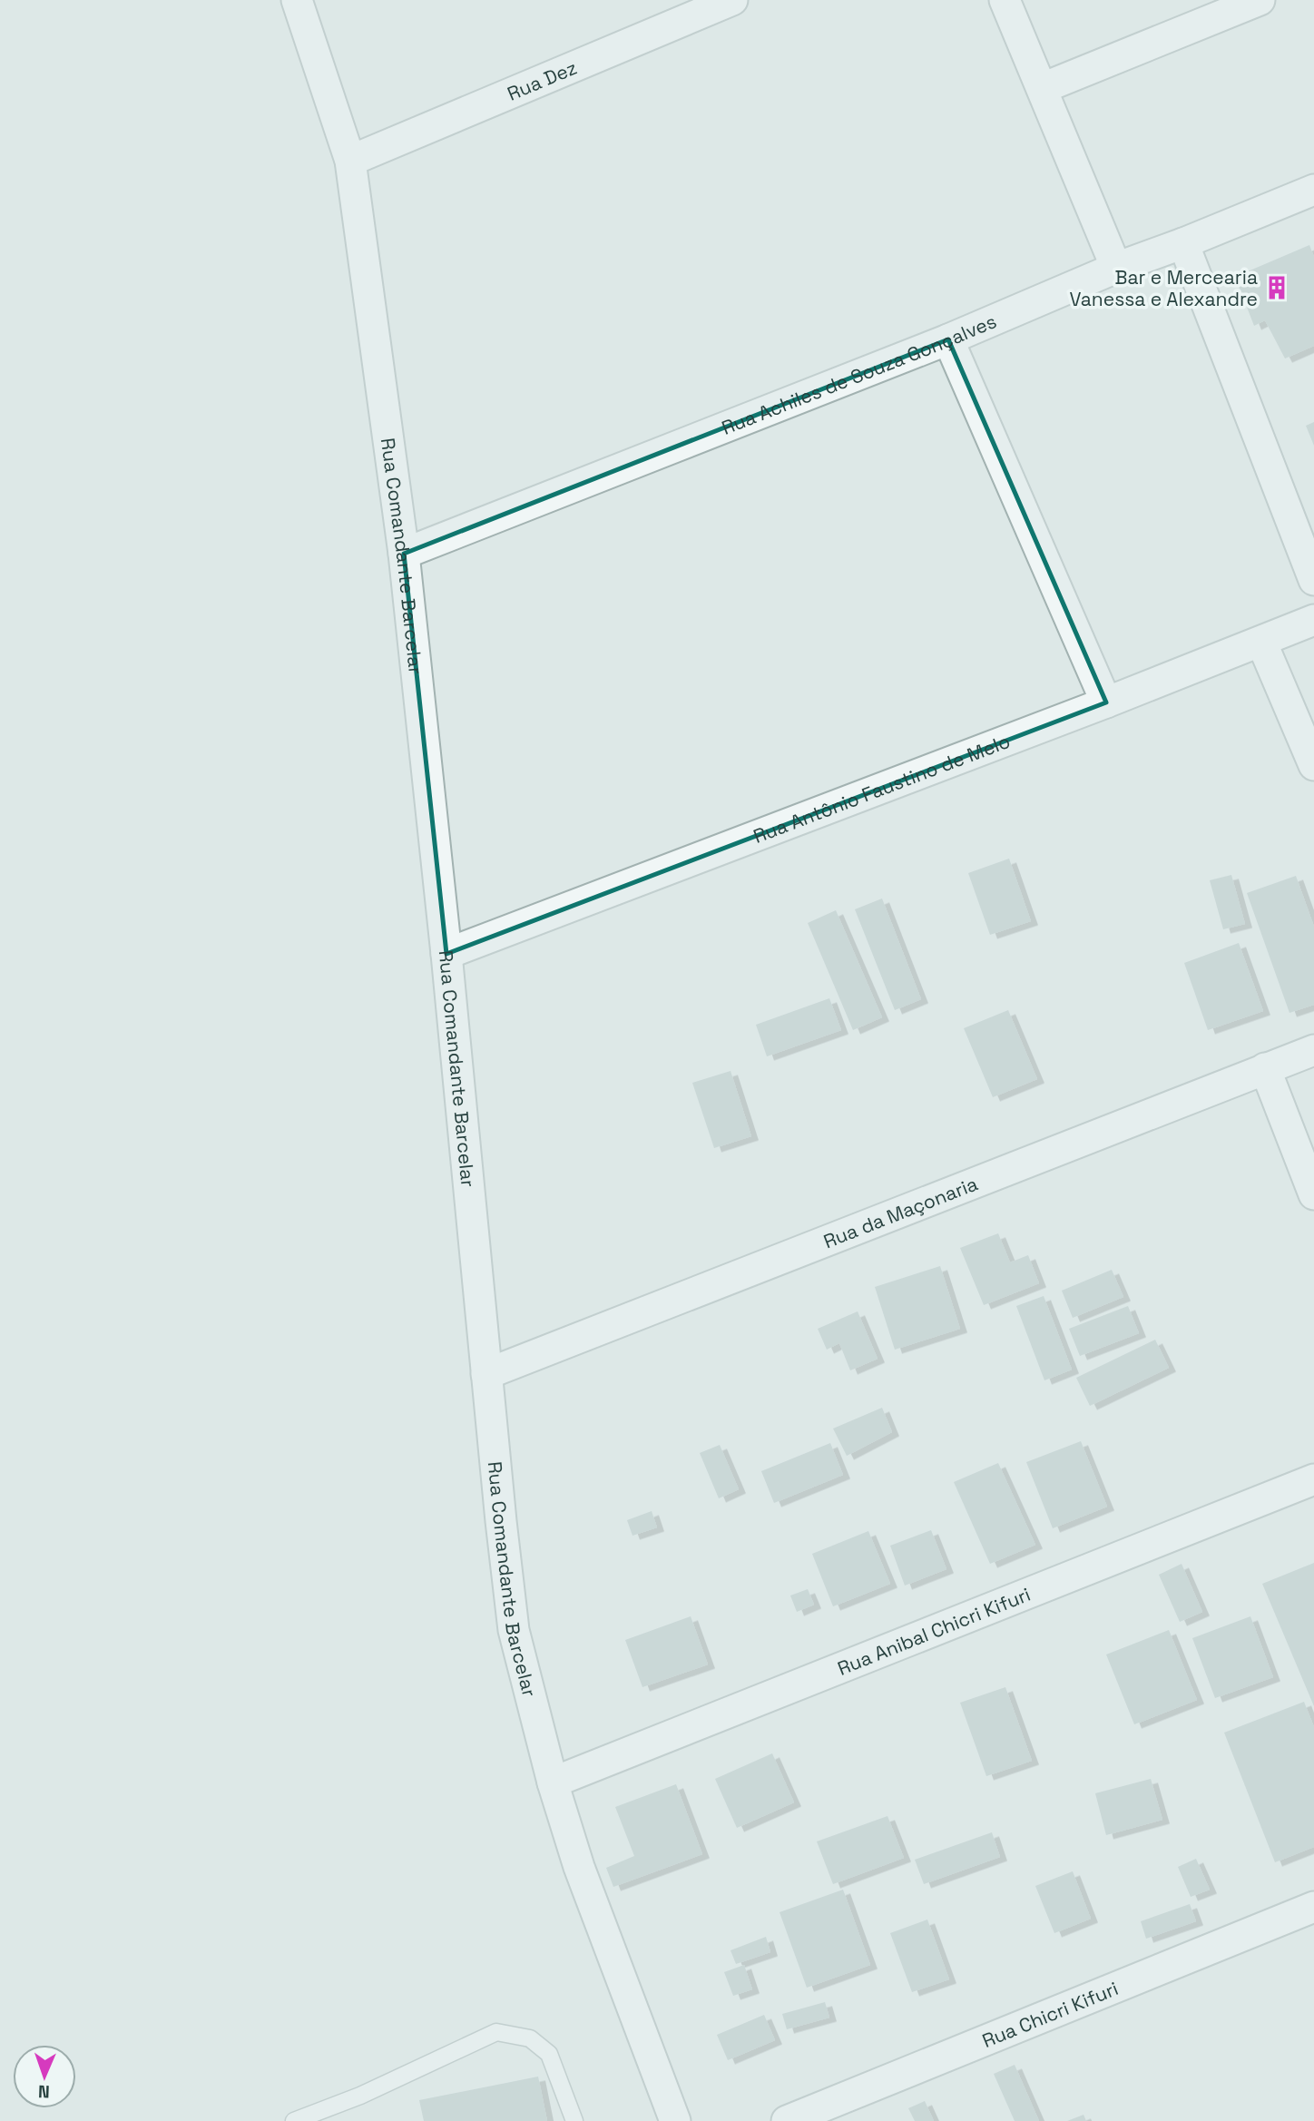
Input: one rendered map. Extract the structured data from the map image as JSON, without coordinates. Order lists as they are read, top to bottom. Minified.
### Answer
{"streets":{"street":["Rua Dez","Rua Achiles de Souza Gonçalves","Rua Comandante Barcelar","Rua Antônio Faustino de Melo","Rua da Maçonaria","Rua Anibal Chicri Kifuri","Rua Chicri Kifuri"]},"crossings":[["Rua Dez","Rua Comandante Barcelar"],["Rua Achiles de Souza Gonçalves","Rua Comandante Barcelar"],["Rua Comandante Barcelar","Rua Antônio Faustino de Melo"],["Rua Comandante Barcelar","Rua da Maçonaria"],["Rua Comandante Barcelar","Rua Anibal Chicri Kifuri"]],"places":{"building":["Bar e Mercearia Vanessa e Alexandre"]},"north":"bottom"}
